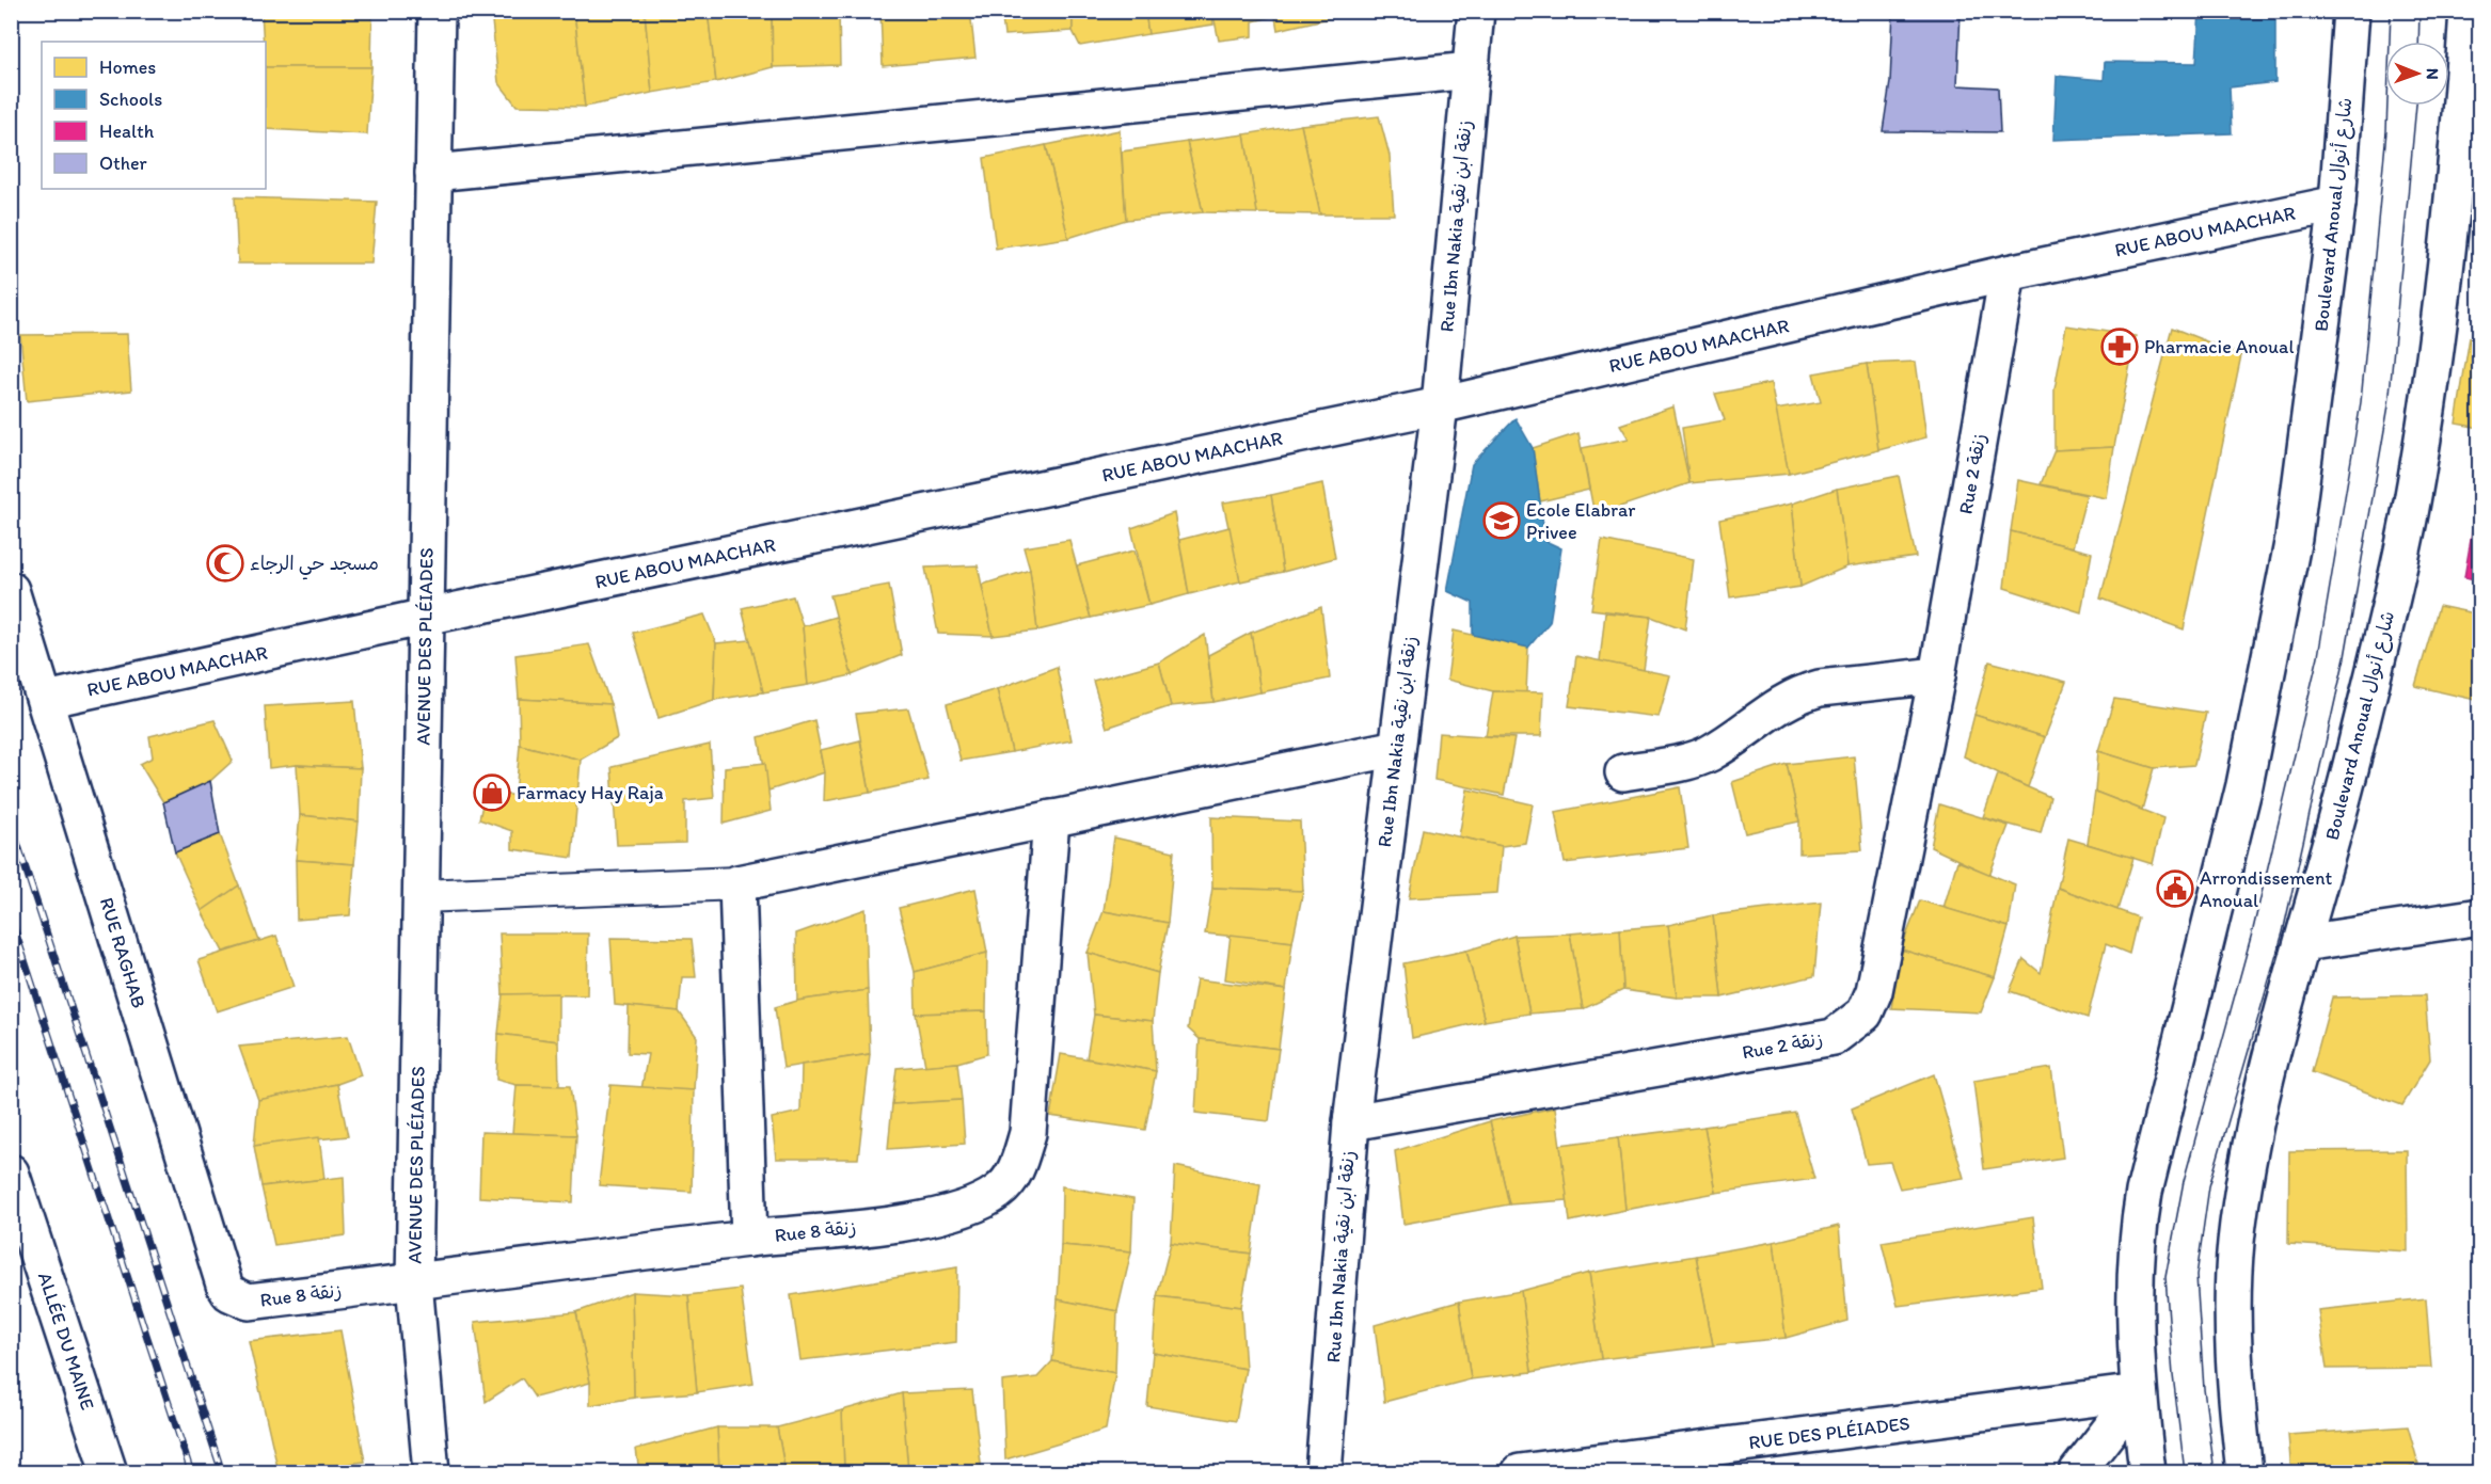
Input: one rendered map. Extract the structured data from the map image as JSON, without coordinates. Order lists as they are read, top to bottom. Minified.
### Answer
{"streets":{"street":["Boulevard Anoual شارع أنوال","Rue Ibn Nakia زنقة ابن نقية","RUE ABOU MAACHAR","Rue 2 زنقة","AVENUE DES PLÉIADES","RUE RAGHAB","Rue 8 زنقة","ALLÉE DU MAINE","RUE DES PLÉIADES"]},"crossings":[["Boulevard Anoual شارع أنوال","RUE ABOU MAACHAR"],["Boulevard Anoual شارع أنوال","RUE DES PLÉIADES"],["Rue Ibn Nakia زنقة ابن نقية","RUE ABOU MAACHAR"],["Rue Ibn Nakia زنقة ابن نقية","Rue 2 زنقة"],["RUE ABOU MAACHAR","Rue 2 زنقة"],["RUE ABOU MAACHAR","AVENUE DES PLÉIADES"],["RUE ABOU MAACHAR","RUE RAGHAB"],["AVENUE DES PLÉIADES","Rue 8 زنقة"],["RUE RAGHAB","Rue 8 زنقة"]],"places":{"pharmacy":["Pharmacie Anoual"],"school or university":["Ecole Elabrar Privee"],"mosque":["مسجد حي الرجاء"],"shop":["Farmacy Hay Raja"],"public building":["Arrondissement Anoual"]},"legend":["Homes","Schools","Health","Other"],"north":"right"}
